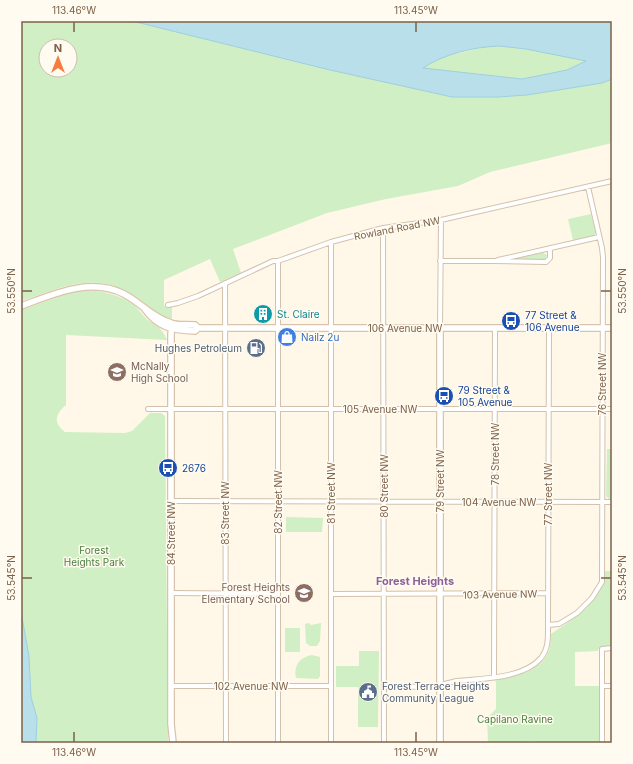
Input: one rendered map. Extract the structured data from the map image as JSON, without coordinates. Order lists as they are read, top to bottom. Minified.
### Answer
{"streets":{"main road":["106 Avenue NW","79 Street NW","84 Street NW"],"street":["Rowland Road NW","76 Street NW","105 Avenue NW","78 Street NW","80 Street NW","81 Street NW","77 Street NW","82 Street NW","104 Avenue NW","83 Street NW","103 Avenue NW","102 Avenue NW"]},"crossings":[["Rowland Road NW","76 Street NW"],["Rowland Road NW","79 Street NW"],["Rowland Road NW","80 Street NW"],["Rowland Road NW","81 Street NW"],["Rowland Road NW","82 Street NW"],["Rowland Road NW","83 Street NW"],["106 Avenue NW","76 Street NW"],["106 Avenue NW","78 Street NW"],["106 Avenue NW","79 Street NW"],["106 Avenue NW","80 Street NW"],["106 Avenue NW","81 Street NW"],["106 Avenue NW","77 Street NW"],["106 Avenue NW","82 Street NW"],["106 Avenue NW","83 Street NW"],["106 Avenue NW","84 Street NW"],["76 Street NW","105 Avenue NW"],["76 Street NW","77 Street NW"],["76 Street NW","104 Avenue NW"],["105 Avenue NW","78 Street NW"],["105 Avenue NW","79 Street NW"],["105 Avenue NW","80 Street NW"],["105 Avenue NW","81 Street NW"],["105 Avenue NW","77 Street NW"],["105 Avenue NW","82 Street NW"],["105 Avenue NW","83 Street NW"],["105 Avenue NW","84 Street NW"],["78 Street NW","77 Street NW"],["78 Street NW","104 Avenue NW"],["78 Street NW","103 Avenue NW"],["79 Street NW","104 Avenue NW"],["79 Street NW","103 Avenue NW"],["80 Street NW","104 Avenue NW"],["80 Street NW","103 Avenue NW"],["81 Street NW","104 Avenue NW"],["81 Street NW","103 Avenue NW"],["81 Street NW","102 Avenue NW"],["77 Street NW","104 Avenue NW"],["77 Street NW","103 Avenue NW"],["82 Street NW","104 Avenue NW"],["82 Street NW","102 Avenue NW"],["104 Avenue NW","83 Street NW"],["104 Avenue NW","84 Street NW"],["83 Street NW","102 Avenue NW"],["84 Street NW","102 Avenue NW"]],"districts":["Forest Heights"],"parks":["Forest Heights Park","Capilano Ravine"],"places":{"building":["St. Claire"],"bus stop":["77 Street & 106 Avenue","79 Street & 105 Avenue","2676"],"shop":["Nailz 2u"],"fuel station":["Hughes Petroleum"],"school or university":["McNally High School","Forest Heights Elementary School"],"public building":["Forest Terrace Heights Community League"]},"north":"top","coordinates":["113.46°W","113.45°W","53.550°N","53.545°N"]}
